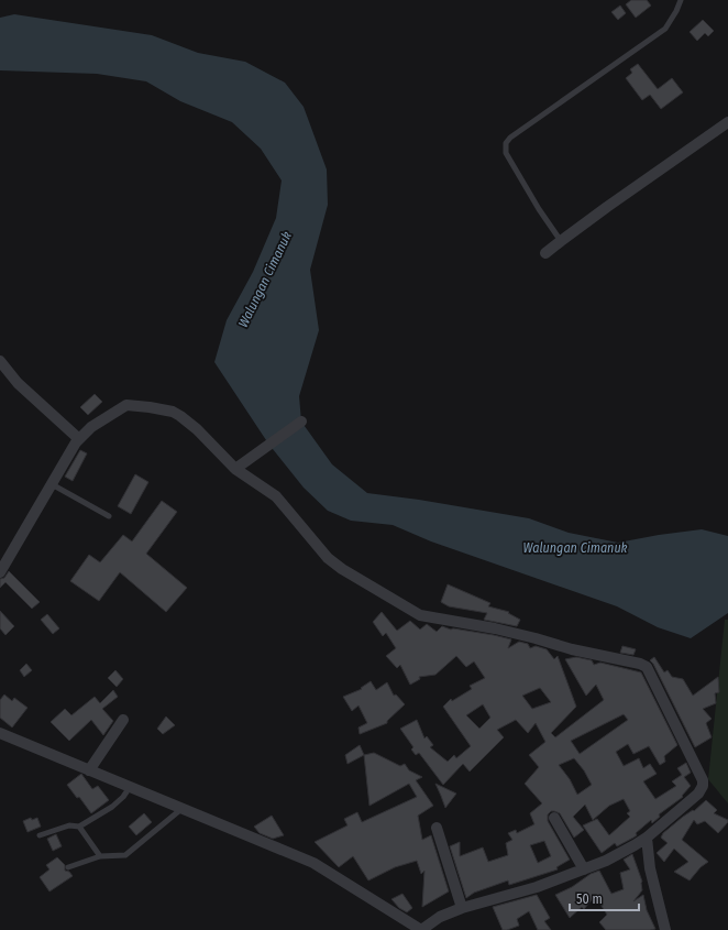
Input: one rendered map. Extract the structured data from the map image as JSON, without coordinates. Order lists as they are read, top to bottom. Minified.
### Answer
{"water":["Walungan Cimanuk"],"scale_bar":"50 m"}
